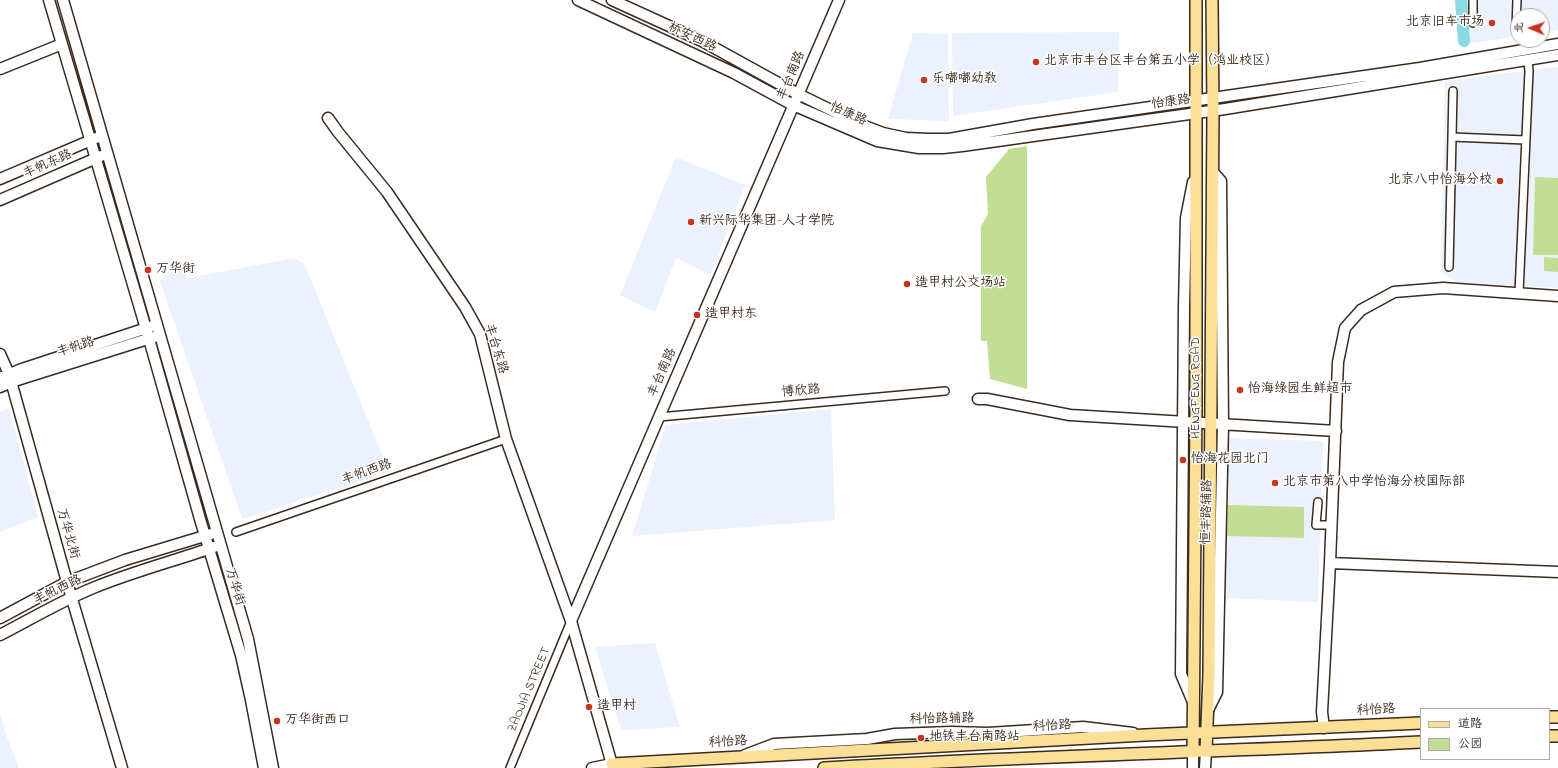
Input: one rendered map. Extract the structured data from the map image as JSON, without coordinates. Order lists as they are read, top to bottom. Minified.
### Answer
{"streets":{"main road":["HENGFENG ROAD","科怡路"],"street":["桥安西路","丰台南路","怡康路","丰帆东路","丰帆路","丰台东路","博欣路","丰帆西路","恒丰路辅路","万华北街","万华街","ZAOJIA STREET"]},"crossings":[["桥安西路","丰台南路"],["桥安西路","怡康路"],["丰台南路","怡康路"],["丰台南路","丰台东路"],["丰台南路","博欣路"],["丰台南路","ZAOJIA STREET"],["怡康路","HENGFENG ROAD"],["丰帆东路","万华街"],["丰帆路","万华北街"],["丰帆路","万华街"],["丰台东路","丰帆西路"],["丰台东路","ZAOJIA STREET"],["HENGFENG ROAD","恒丰路辅路"],["HENGFENG ROAD","科怡路"],["丰帆西路","万华北街"],["丰帆西路","万华街"]],"places":["北京旧车市场","北京市丰台区丰台第五小学（鸿业校区）","乐嘟嘟幼教","北京八中怡海分校","新兴际华集团-人才学院","万华街","造甲村公交场站","造甲村东","怡海绿园生鲜超市","怡海花园北门","北京市第八中学怡海分校国际部","造甲村","万华街西口","地铁丰台南路站"],"legend":["道路","公园"],"north":"left"}
